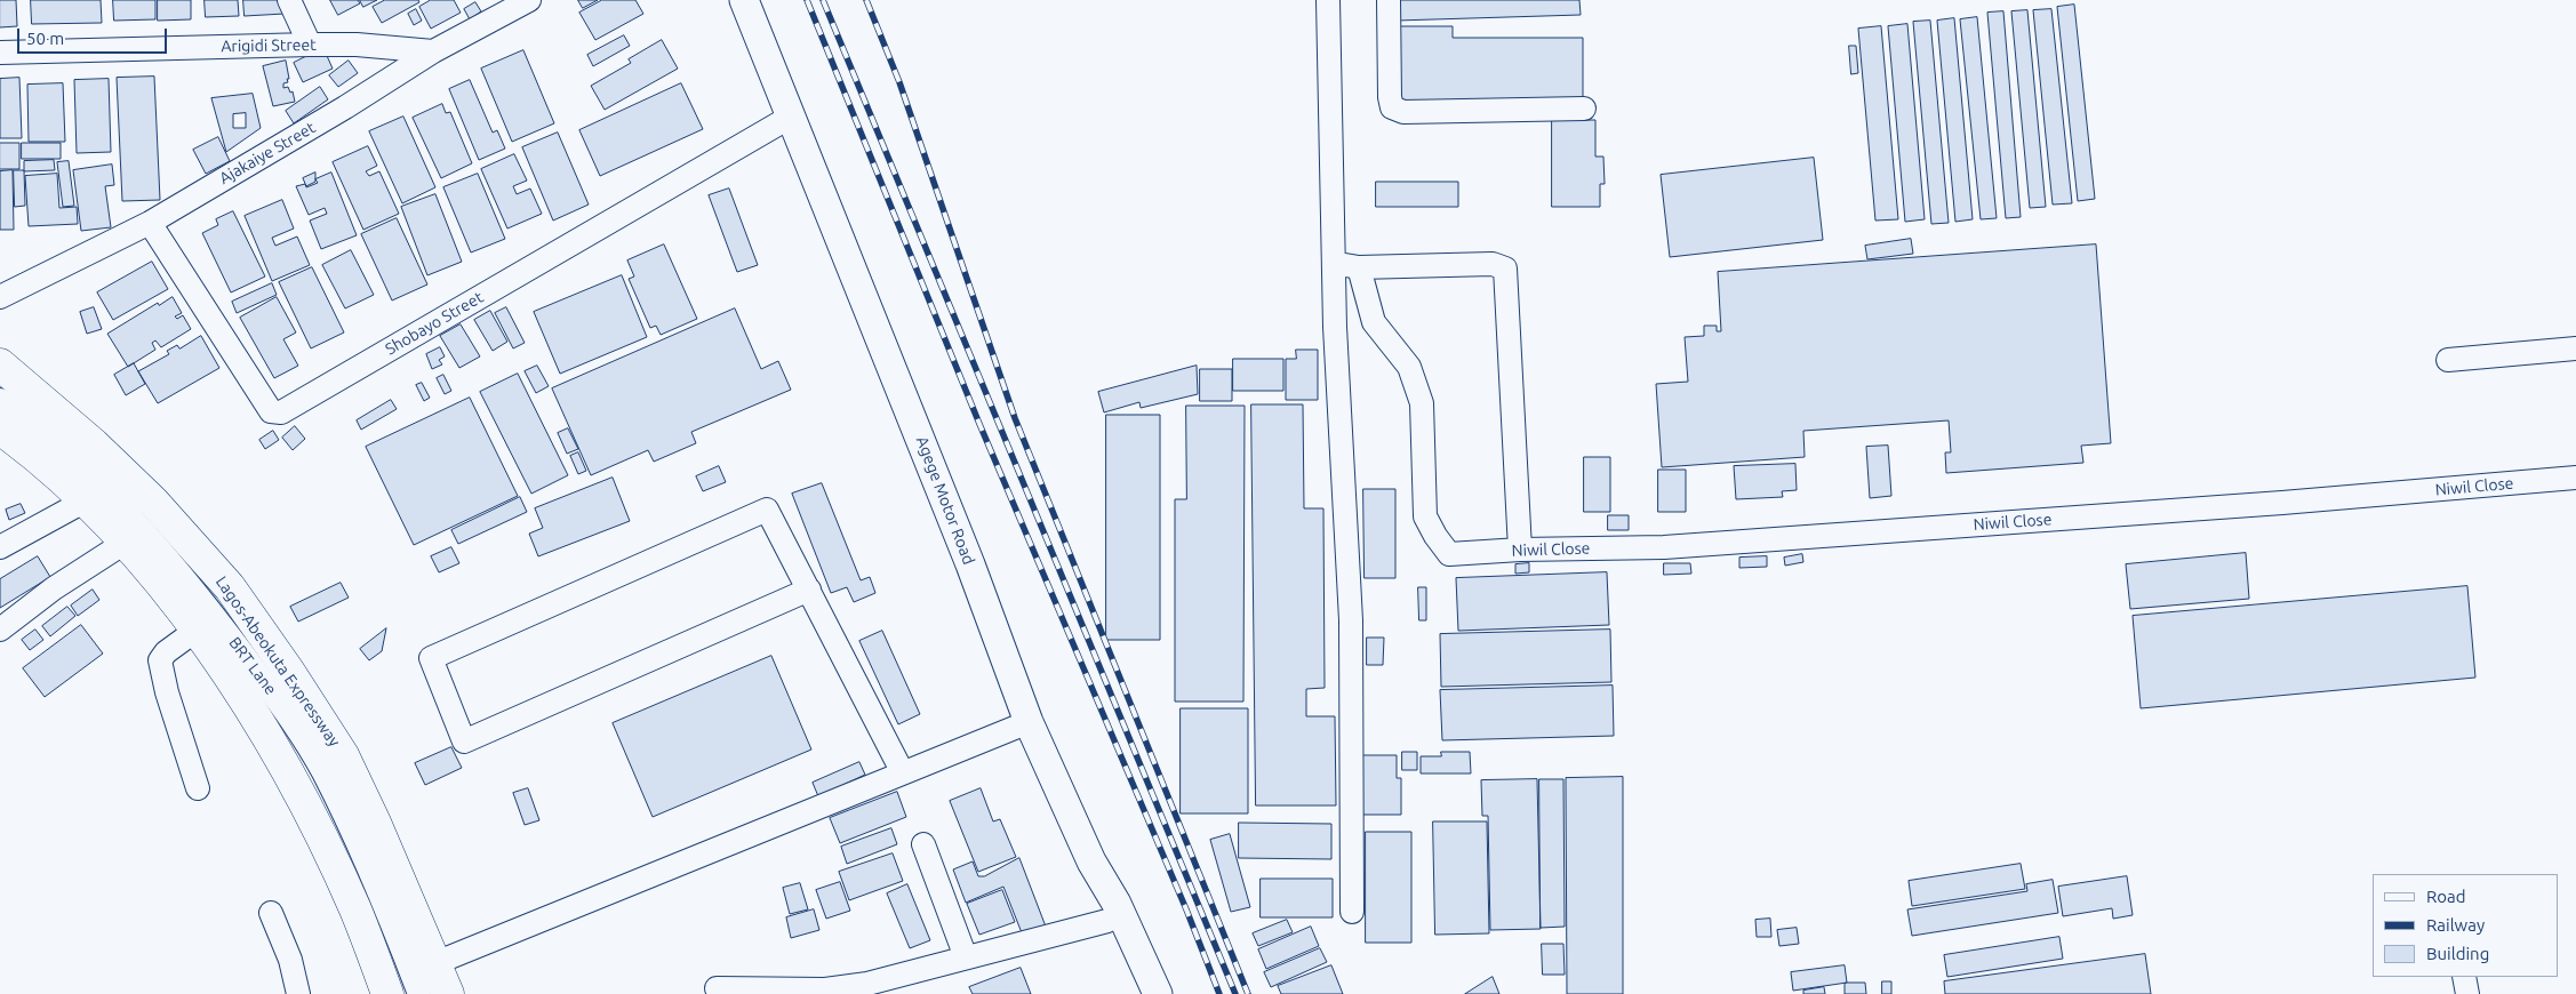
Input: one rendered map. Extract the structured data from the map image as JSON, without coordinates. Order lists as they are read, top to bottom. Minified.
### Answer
{"streets":{"highway":["Lagos-Abeokuta Expressway"],"main road":["Agege Motor Road"],"street":["Arigidi Street","Ajakaiye Street","Shobayo Street","Niwil Close","BRT Lane"]},"crossings":[["Arigidi Street","Ajakaiye Street"],["Ajakaiye Street","Shobayo Street"],["Shobayo Street","Agege Motor Road"]],"legend":["Road","Railway","Building"],"scale_bar":"50 m"}
